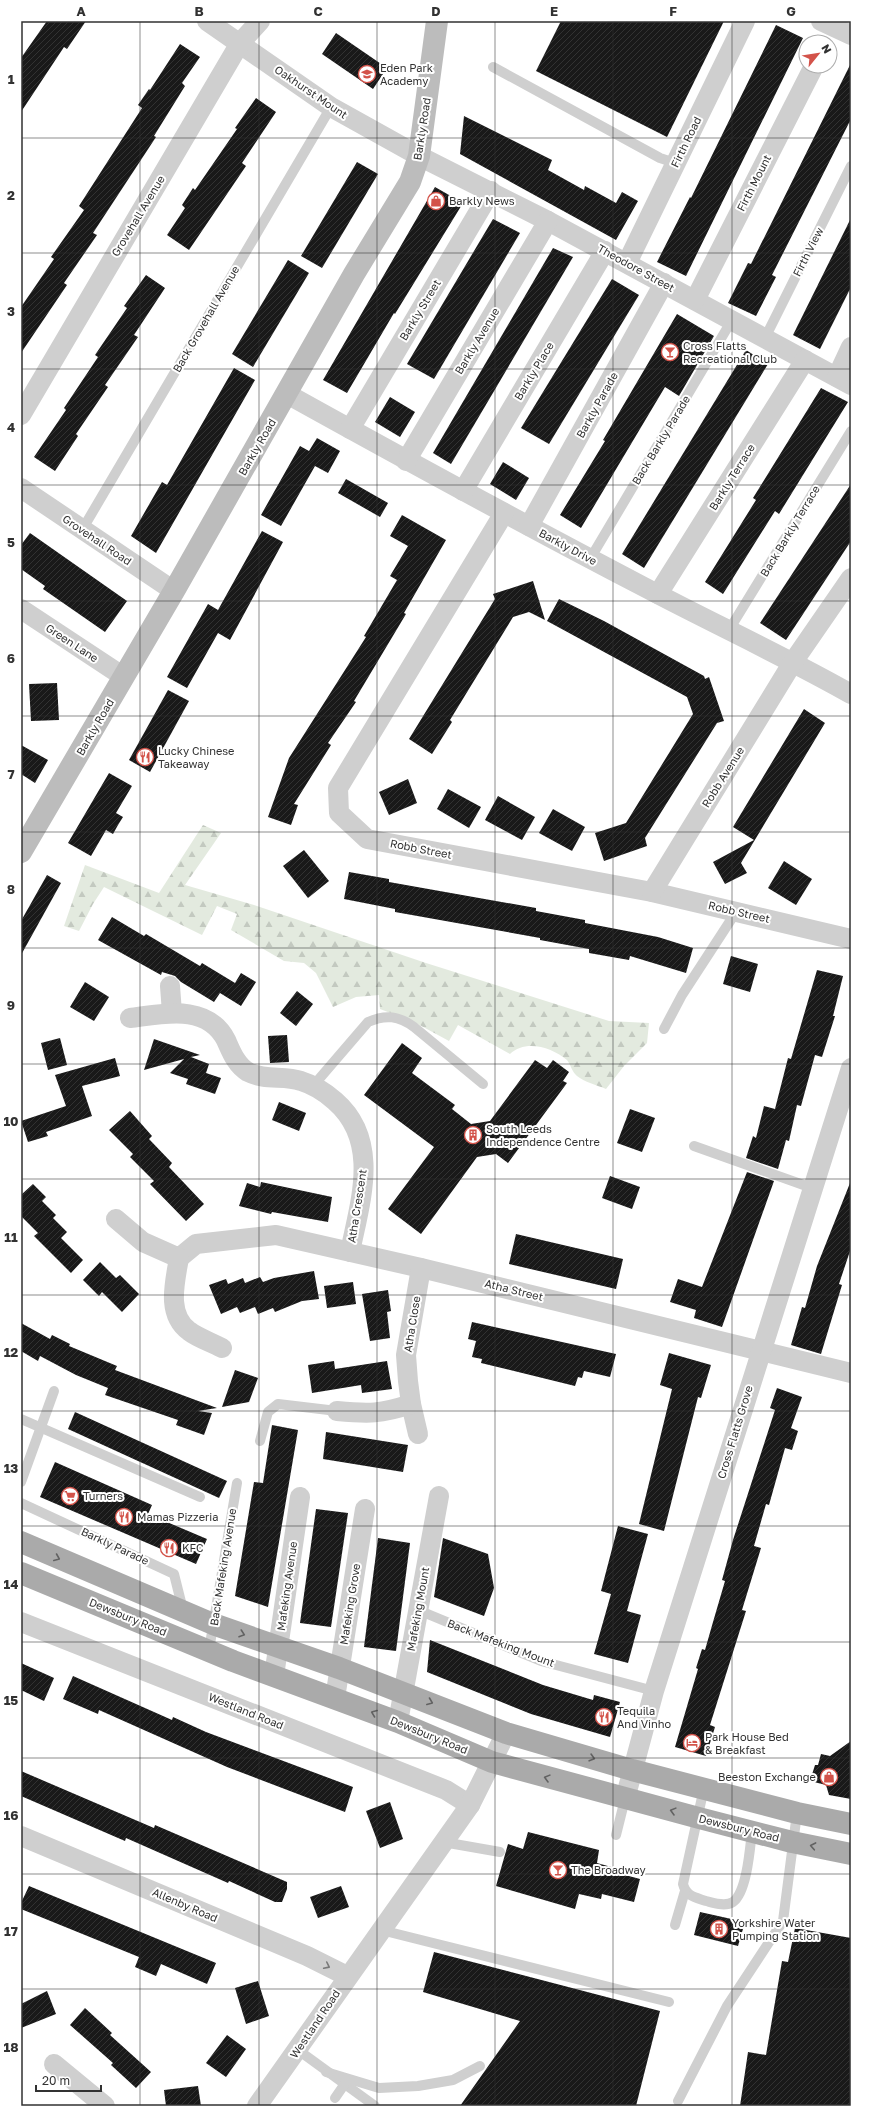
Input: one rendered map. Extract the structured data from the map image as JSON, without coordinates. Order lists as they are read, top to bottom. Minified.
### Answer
{"streets":{"main road":["Dewsbury Road"],"street":["Oakhurst Mount","Barkly Road","Firth Road","Firth Mount","Grovehall Avenue","Theodore Street","Barkly Street","Barkly Avenue","Barkly Place","Barkly Parade","Barkly Terrace","Grovehall Road","Barkly Drive","Green Lane","Robb Avenue","Robb Street","Atha Crescent","Atha Street","Atha Close","Cross Flatts Grove","Mafeking Avenue","Mafeking Grove","Mafeking Mount","Westland Road","Allenby Road"],"lane":["Firth View","Back Grovehall Avenue","Back Barkly Parade","Back Barkly Terrace","Back Mafeking Avenue","Back Mafeking Mount"]},"crossings":[["Oakhurst Mount","Barkly Road"],["Oakhurst Mount","Grovehall Avenue"],["Oakhurst Mount","Theodore Street"],["Oakhurst Mount","Back Grovehall Avenue"],["Barkly Road","Theodore Street"],["Barkly Road","Grovehall Road"],["Barkly Road","Barkly Drive"],["Barkly Road","Green Lane"],["Firth Road","Theodore Street"],["Firth Mount","Theodore Street"],["Firth View","Theodore Street"],["Theodore Street","Barkly Street"],["Theodore Street","Barkly Avenue"],["Theodore Street","Barkly Place"],["Theodore Street","Barkly Parade"],["Theodore Street","Back Barkly Parade"],["Theodore Street","Barkly Terrace"],["Barkly Street","Barkly Drive"],["Back Grovehall Avenue","Grovehall Road"],["Barkly Avenue","Barkly Drive"],["Barkly Place","Barkly Drive"],["Barkly Parade","Barkly Drive"],["Back Barkly Parade","Barkly Drive"],["Barkly Terrace","Barkly Drive"],["Back Barkly Terrace","Barkly Drive"],["Barkly Drive","Robb Avenue"],["Barkly Drive","Robb Street"],["Robb Avenue","Robb Street"],["Atha Crescent","Atha Street"],["Atha Street","Atha Close"],["Atha Street","Cross Flatts Grove"],["Cross Flatts Grove","Dewsbury Road"],["Cross Flatts Grove","Back Mafeking Mount"],["Back Mafeking Avenue","Dewsbury Road"],["Mafeking Avenue","Dewsbury Road"],["Mafeking Grove","Dewsbury Road"],["Mafeking Mount","Dewsbury Road"],["Mafeking Mount","Back Mafeking Mount"],["Dewsbury Road","Westland Road"],["Westland Road","Allenby Road"]],"one_way":["Allenby Road"],"places":{"school or university":["Eden Park Academy"],"shop":["Barkly News","Beeston Exchange"],"bar":["Cross Flatts Recreational Club","The Broadway"],"restaurant":["Lucky Chinese Takeaway","Mamas Pizzeria","KFC","Tequila And Vinho"],"building":["South Leeds Independence Centre","Yorkshire Water Pumping Station"],"supermarket":["Turners"],"hotel":["Park House Bed & Breakfast"]},"scale_bar":"20 m","north":"top right","grid":{"columns":["A","B","C","D","E","F","G"],"rows":["1","2","3","4","5","6","7","8","9","10","11","12","13","14","15","16","17","18"]}}
